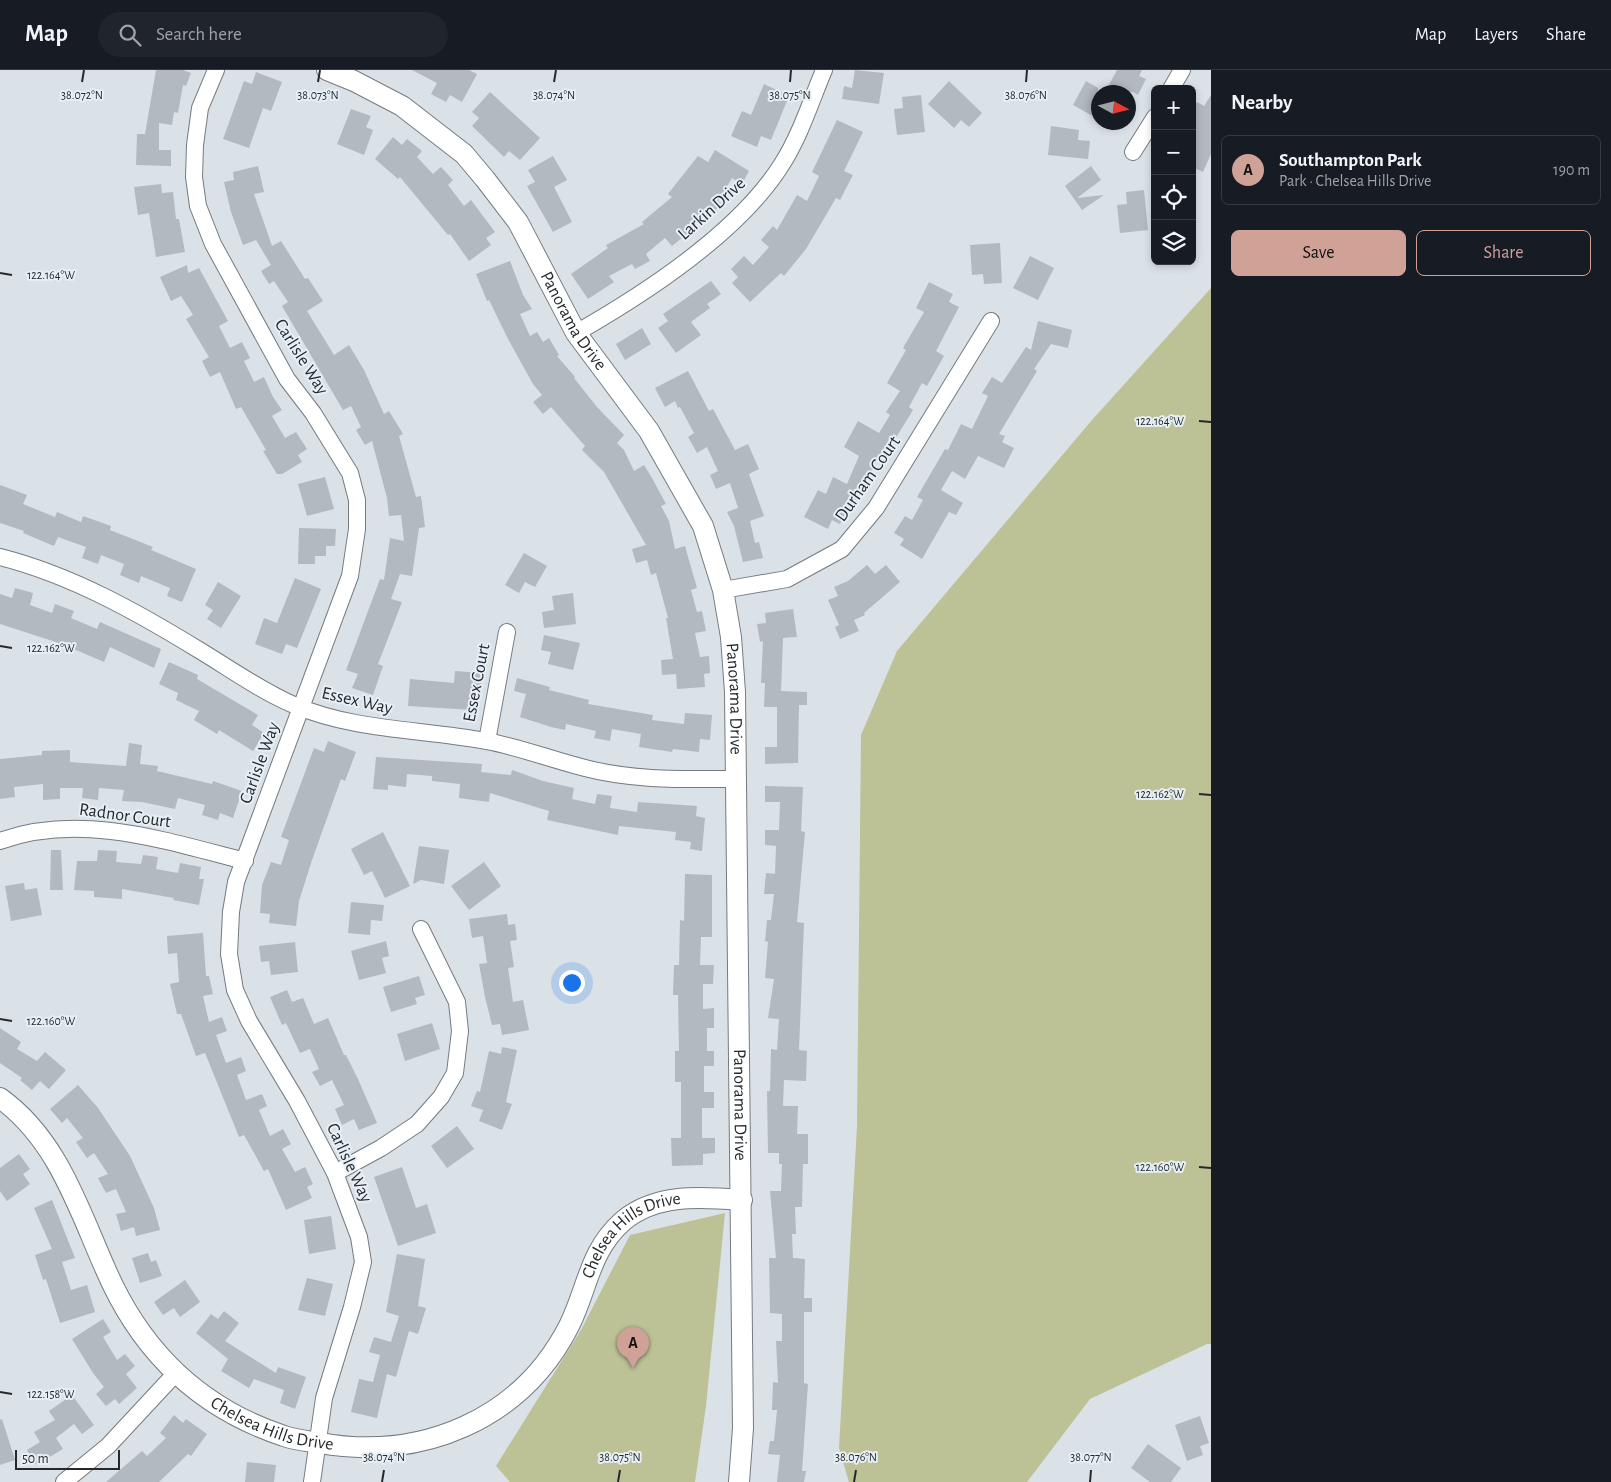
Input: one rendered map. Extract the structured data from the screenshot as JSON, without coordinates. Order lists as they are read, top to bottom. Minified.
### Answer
{"streets":{"street":["Larkin Drive","Panorama Drive","Carlisle Way","Durham Court","Essex Court","Essex Way","Radnor Court","Chelsea Hills Drive"]},"crossings":[["Larkin Drive","Panorama Drive"],["Panorama Drive","Durham Court"],["Panorama Drive","Essex Way"],["Panorama Drive","Chelsea Hills Drive"],["Carlisle Way","Essex Way"],["Carlisle Way","Radnor Court"],["Carlisle Way","Chelsea Hills Drive"],["Essex Court","Essex Way"]],"scale_bar":"50 m","north":"right","page":{"header":"Map","search":"Search here","nav":["Map","Layers","Share"],"heading":"Nearby","map_buttons":["+","−"],"list":[{"mark":"A","name":"Southampton Park","note":"Park · Chelsea Hills Drive","value":"190 m"}],"buttons":["Save","Share"],"pins":"A","scale":"50 m"},"coordinates":["38.072°N","38.073°N","38.074°N","38.075°N","38.076°N","122.164°W","122.162°W","122.160°W","122.158°W","38.077°N"]}
